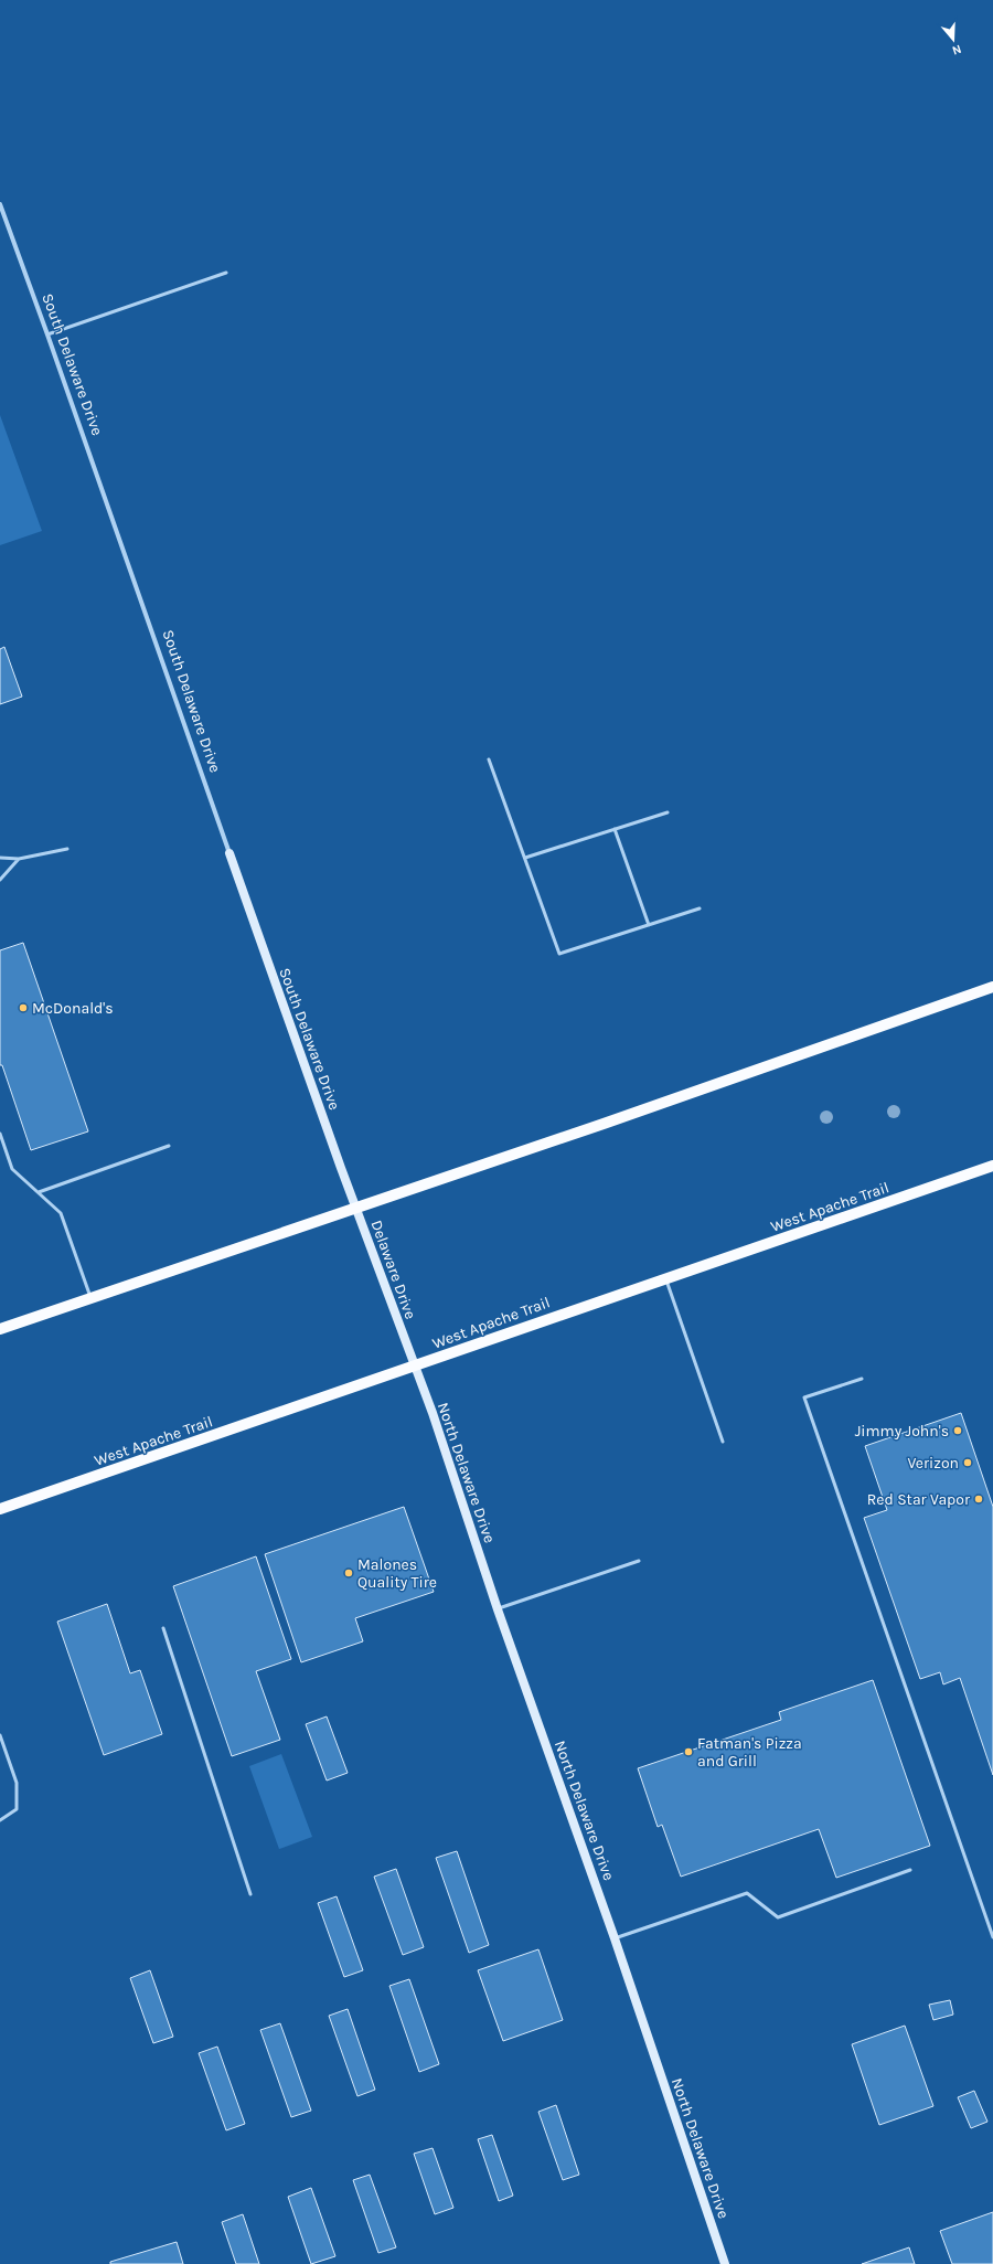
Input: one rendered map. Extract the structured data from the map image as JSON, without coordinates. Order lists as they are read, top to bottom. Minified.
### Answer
{"streets":{"main road":["West Apache Trail"],"street":["South Delaware Drive","Delaware Drive","North Delaware Drive"]},"crossings":[["South Delaware Drive","Delaware Drive"],["West Apache Trail","Delaware Drive"],["West Apache Trail","North Delaware Drive"],["Delaware Drive","North Delaware Drive"]],"places":["McDonald's","Jimmy John's","Verizon","Red Star Vapor","Malones Quality Tire","Fatman's Pizza and Grill"],"north":"bottom"}
